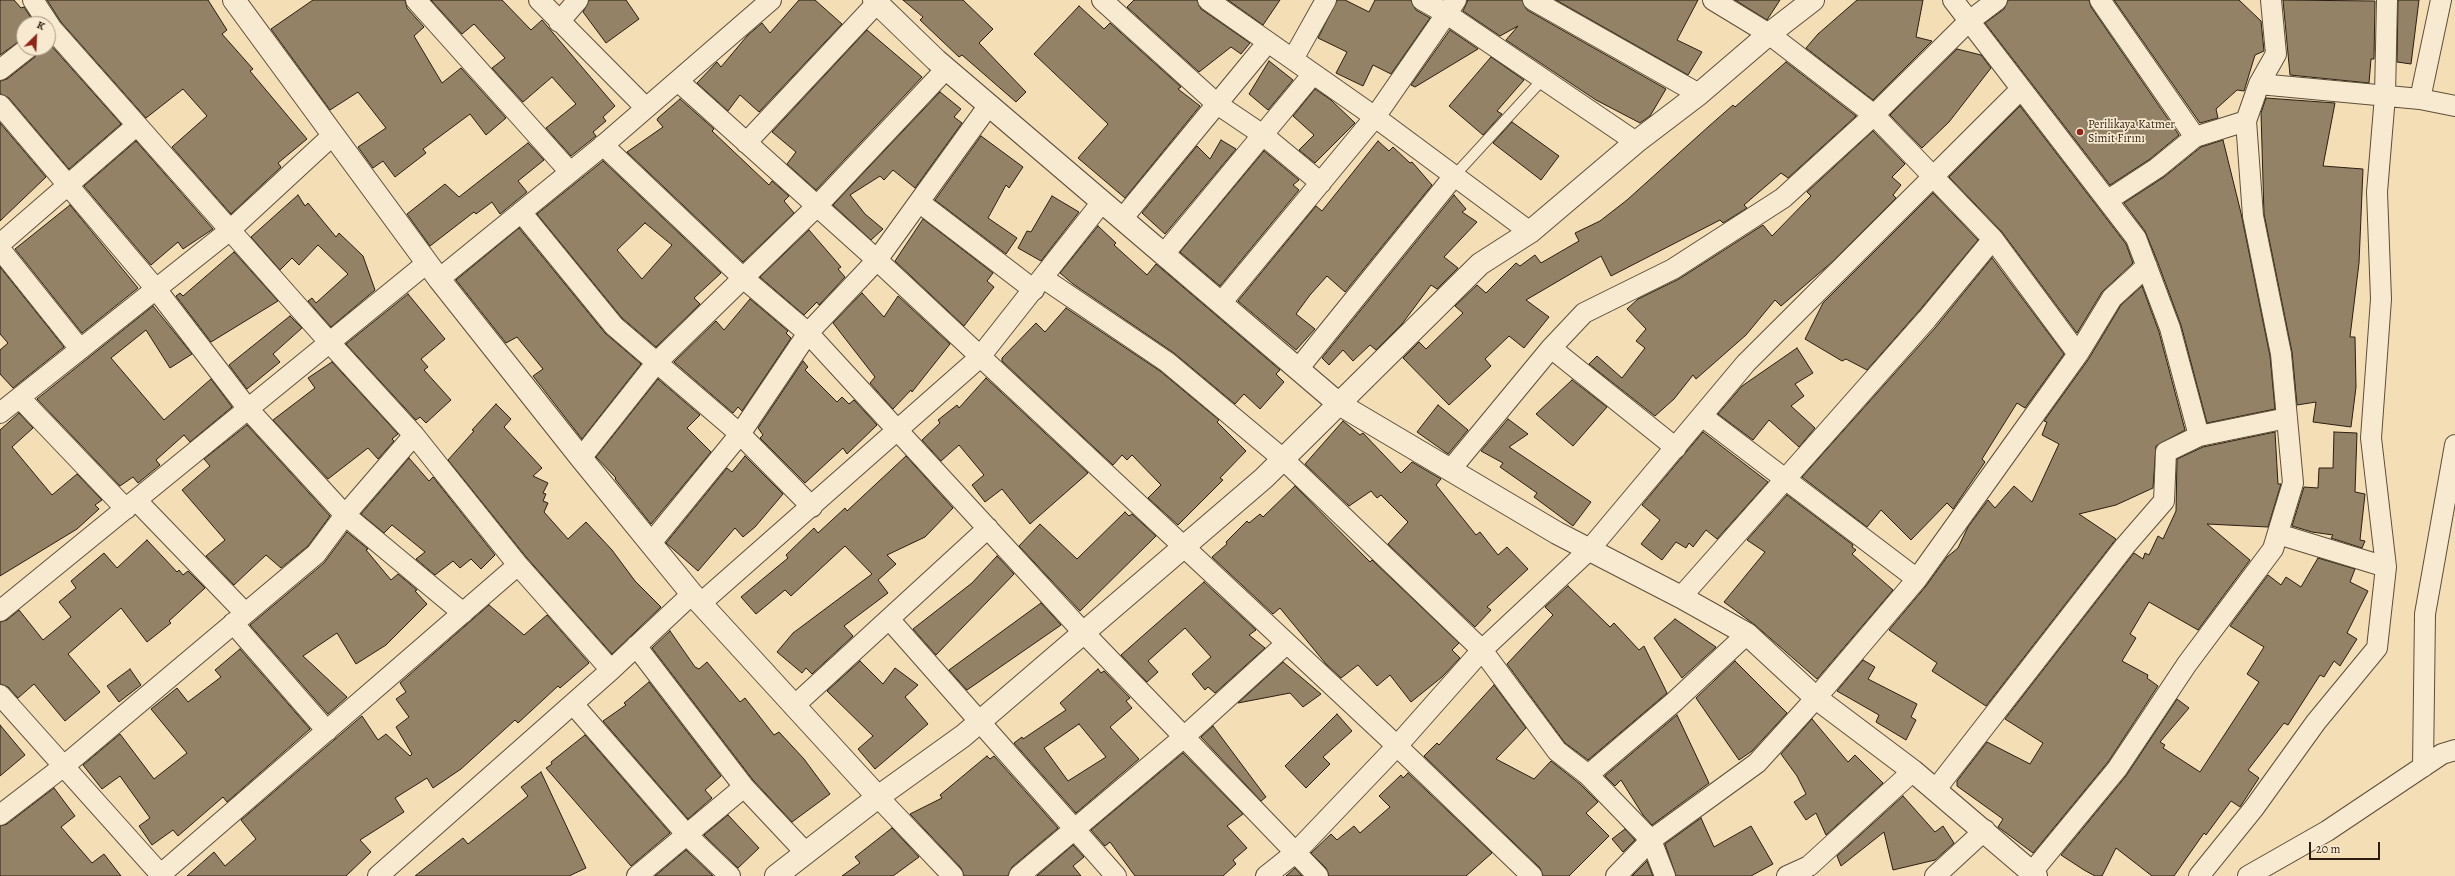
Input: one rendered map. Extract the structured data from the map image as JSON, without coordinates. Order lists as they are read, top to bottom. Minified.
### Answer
{"places":["Perilikaya Katmer Simit Fırını"],"scale_bar":"20 m","north":"top right"}
